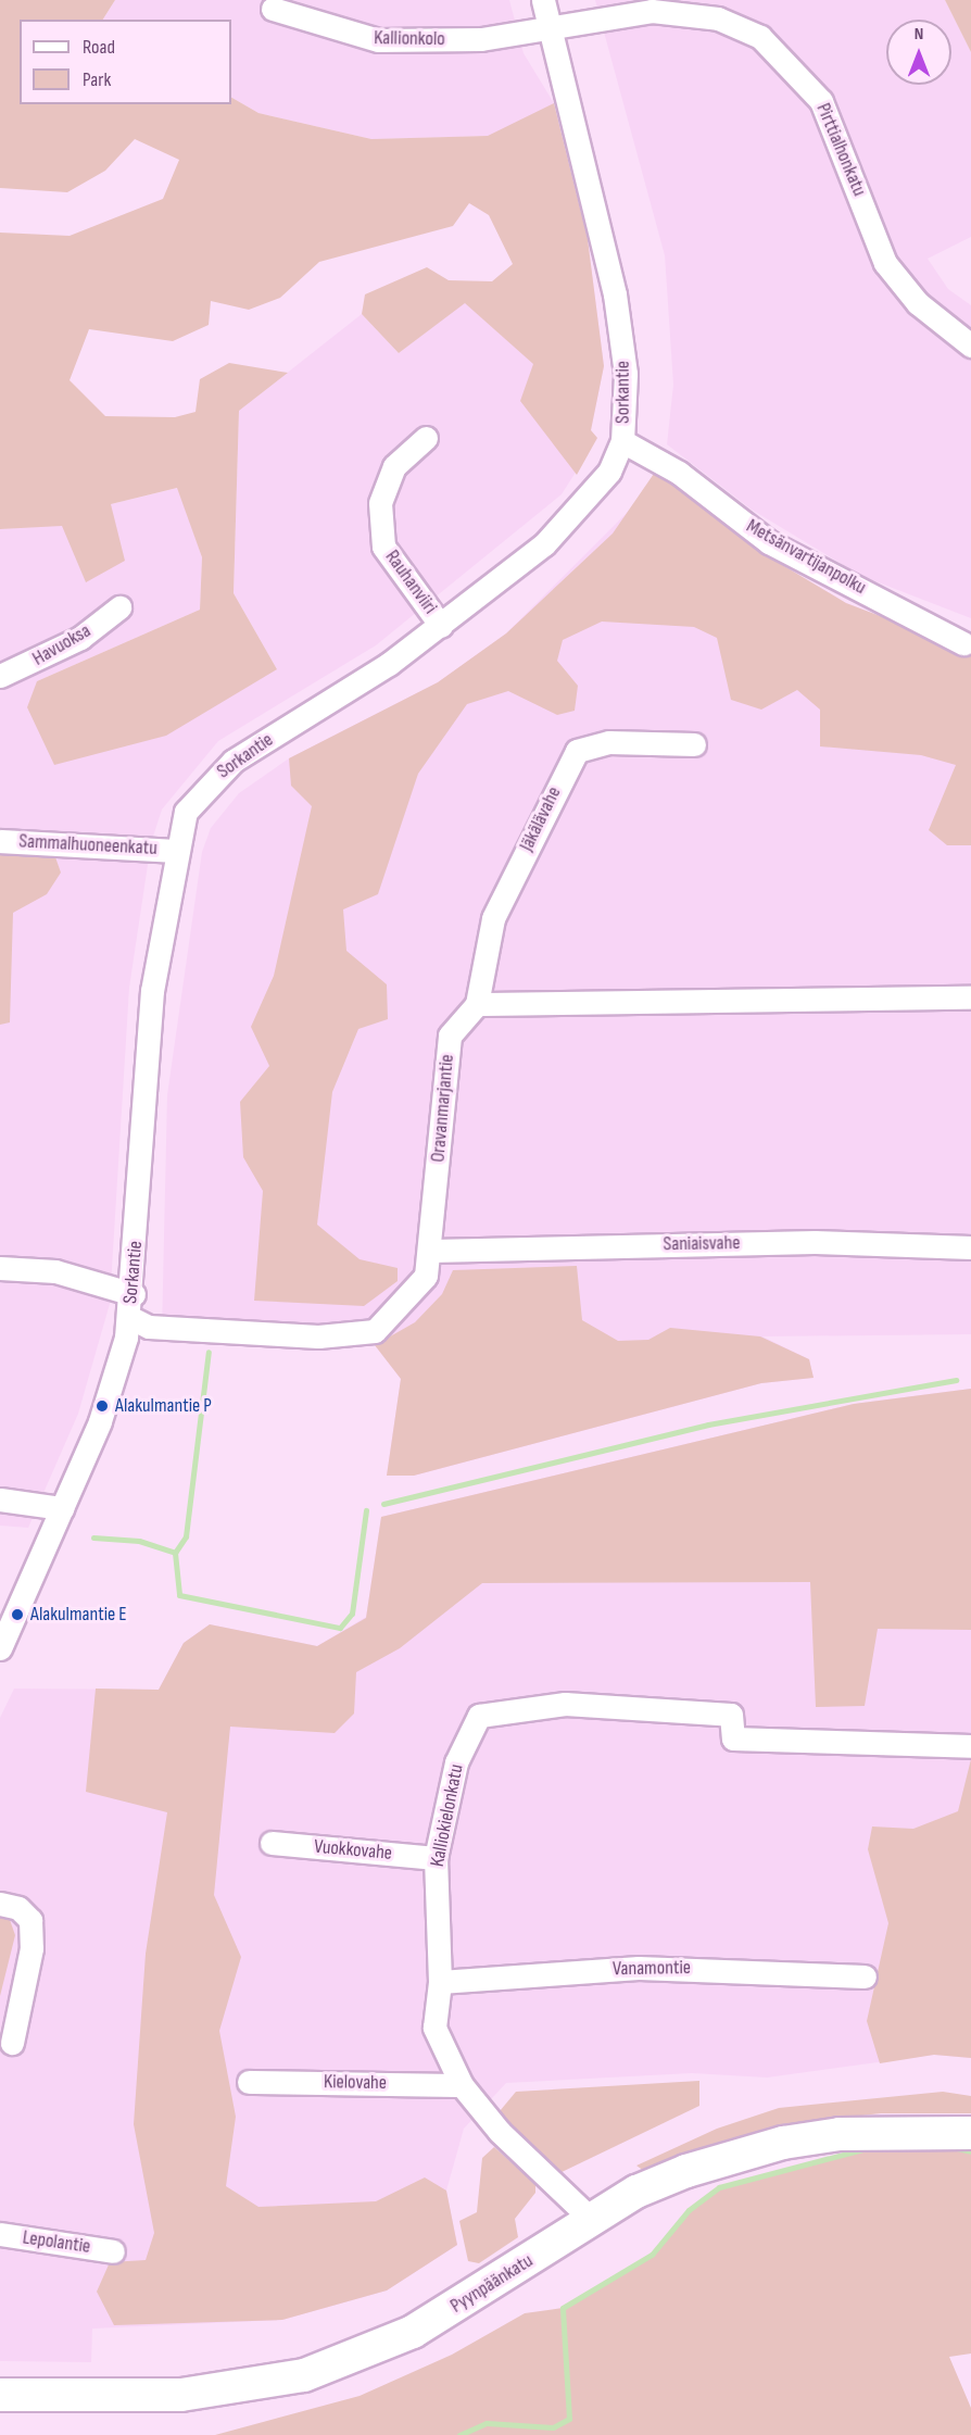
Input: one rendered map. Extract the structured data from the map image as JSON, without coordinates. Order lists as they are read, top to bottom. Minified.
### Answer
{"streets":{"main road":["Pyynpäänkatu"],"street":["Kallionkolo","Pirttialhonkatu","Sorkantie","Metsänvartijanpolku","Rauhanviiri","Havuoksa","Jäkälävahe","Sammalhuoneenkatu","Oravanmarjantie","Saniaisvahe","Kalliokielonkatu","Vuokkovahe","Vanamontie","Kielovahe","Lepolantie"]},"crossings":[["Kallionkolo","Pirttialhonkatu"],["Kallionkolo","Sorkantie"],["Pirttialhonkatu","Sorkantie"],["Sorkantie","Metsänvartijanpolku"],["Sorkantie","Rauhanviiri"],["Sorkantie","Sammalhuoneenkatu"],["Sorkantie","Oravanmarjantie"],["Jäkälävahe","Oravanmarjantie"],["Oravanmarjantie","Saniaisvahe"],["Kalliokielonkatu","Vuokkovahe"],["Kalliokielonkatu","Vanamontie"],["Kalliokielonkatu","Kielovahe"],["Kalliokielonkatu","Pyynpäänkatu"]],"places":["Alakulmantie P","Alakulmantie E"],"legend":["Road","Park"],"north":"top"}
